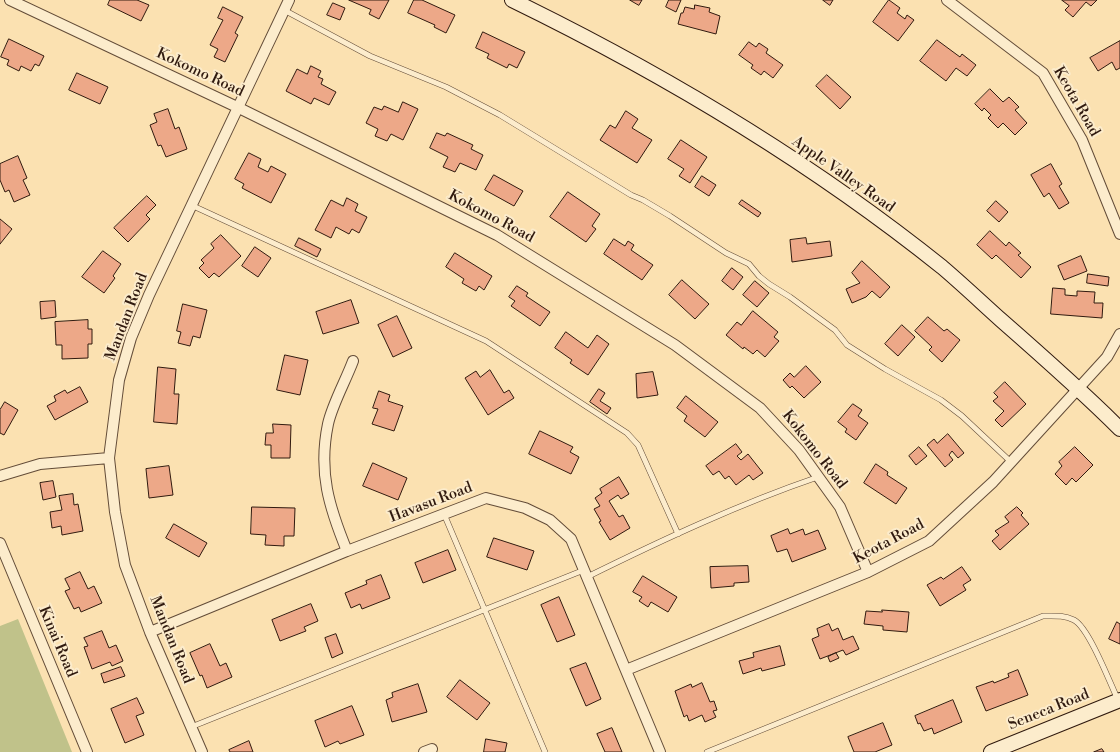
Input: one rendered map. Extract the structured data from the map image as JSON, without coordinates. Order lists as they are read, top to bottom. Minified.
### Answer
{"streets":{"main road":["Apple Valley Road","Seneca Road"],"street":["Kokomo Road","Keota Road","Mandan Road","Havasu Road","Kinai Road"]},"crossings":[["Kokomo Road","Keota Road"],["Kokomo Road","Mandan Road"],["Keota Road","Apple Valley Road"],["Keota Road","Havasu Road"],["Mandan Road","Havasu Road"]]}
